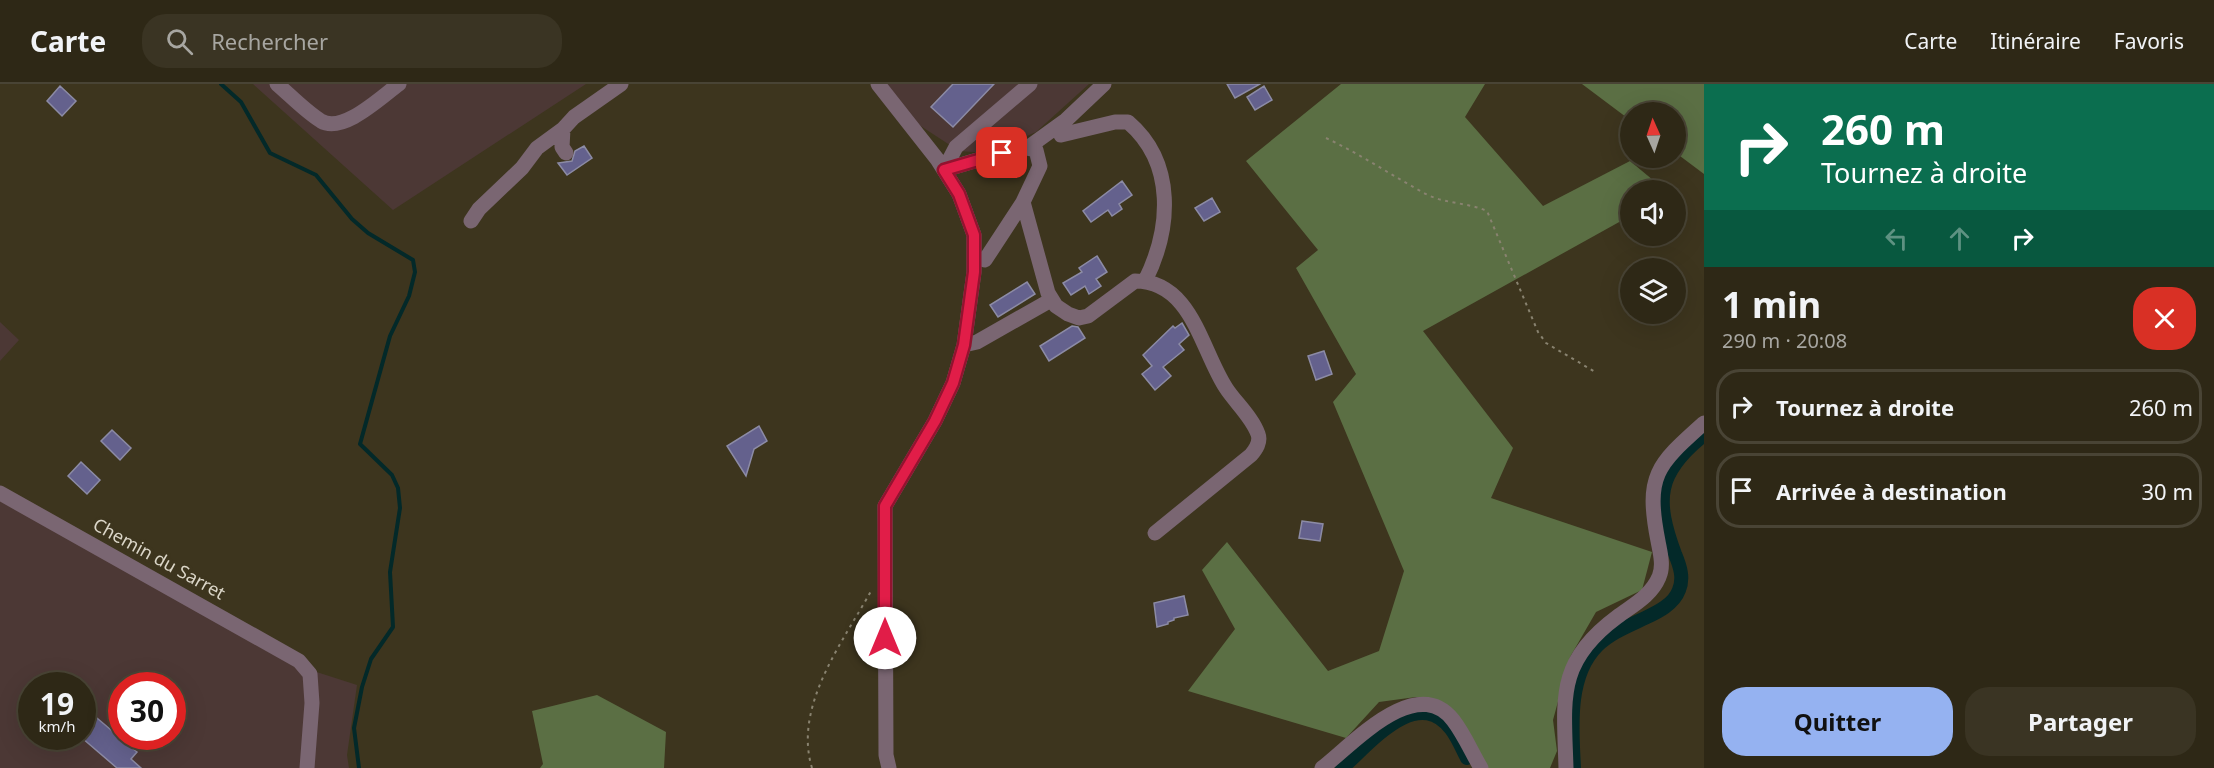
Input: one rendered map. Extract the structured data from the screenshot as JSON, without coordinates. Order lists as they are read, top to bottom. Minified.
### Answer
{"streets":{"street":["Chemin du Sarret"]},"north":"top","page":{"header":"Carte","search":"Rechercher","nav":["Carte","Itinéraire","Favoris"],"turn":["260 m","Tournez à droite"],"heading":["1 min","290 m · 20:08"],"list":[{"name":"Tournez à droite","value":"260 m"},{"name":"Arrivée à destination","value":"30 m"}],"speed":"19 km/h","limit":"30","buttons":["Quitter","Partager"]}}
